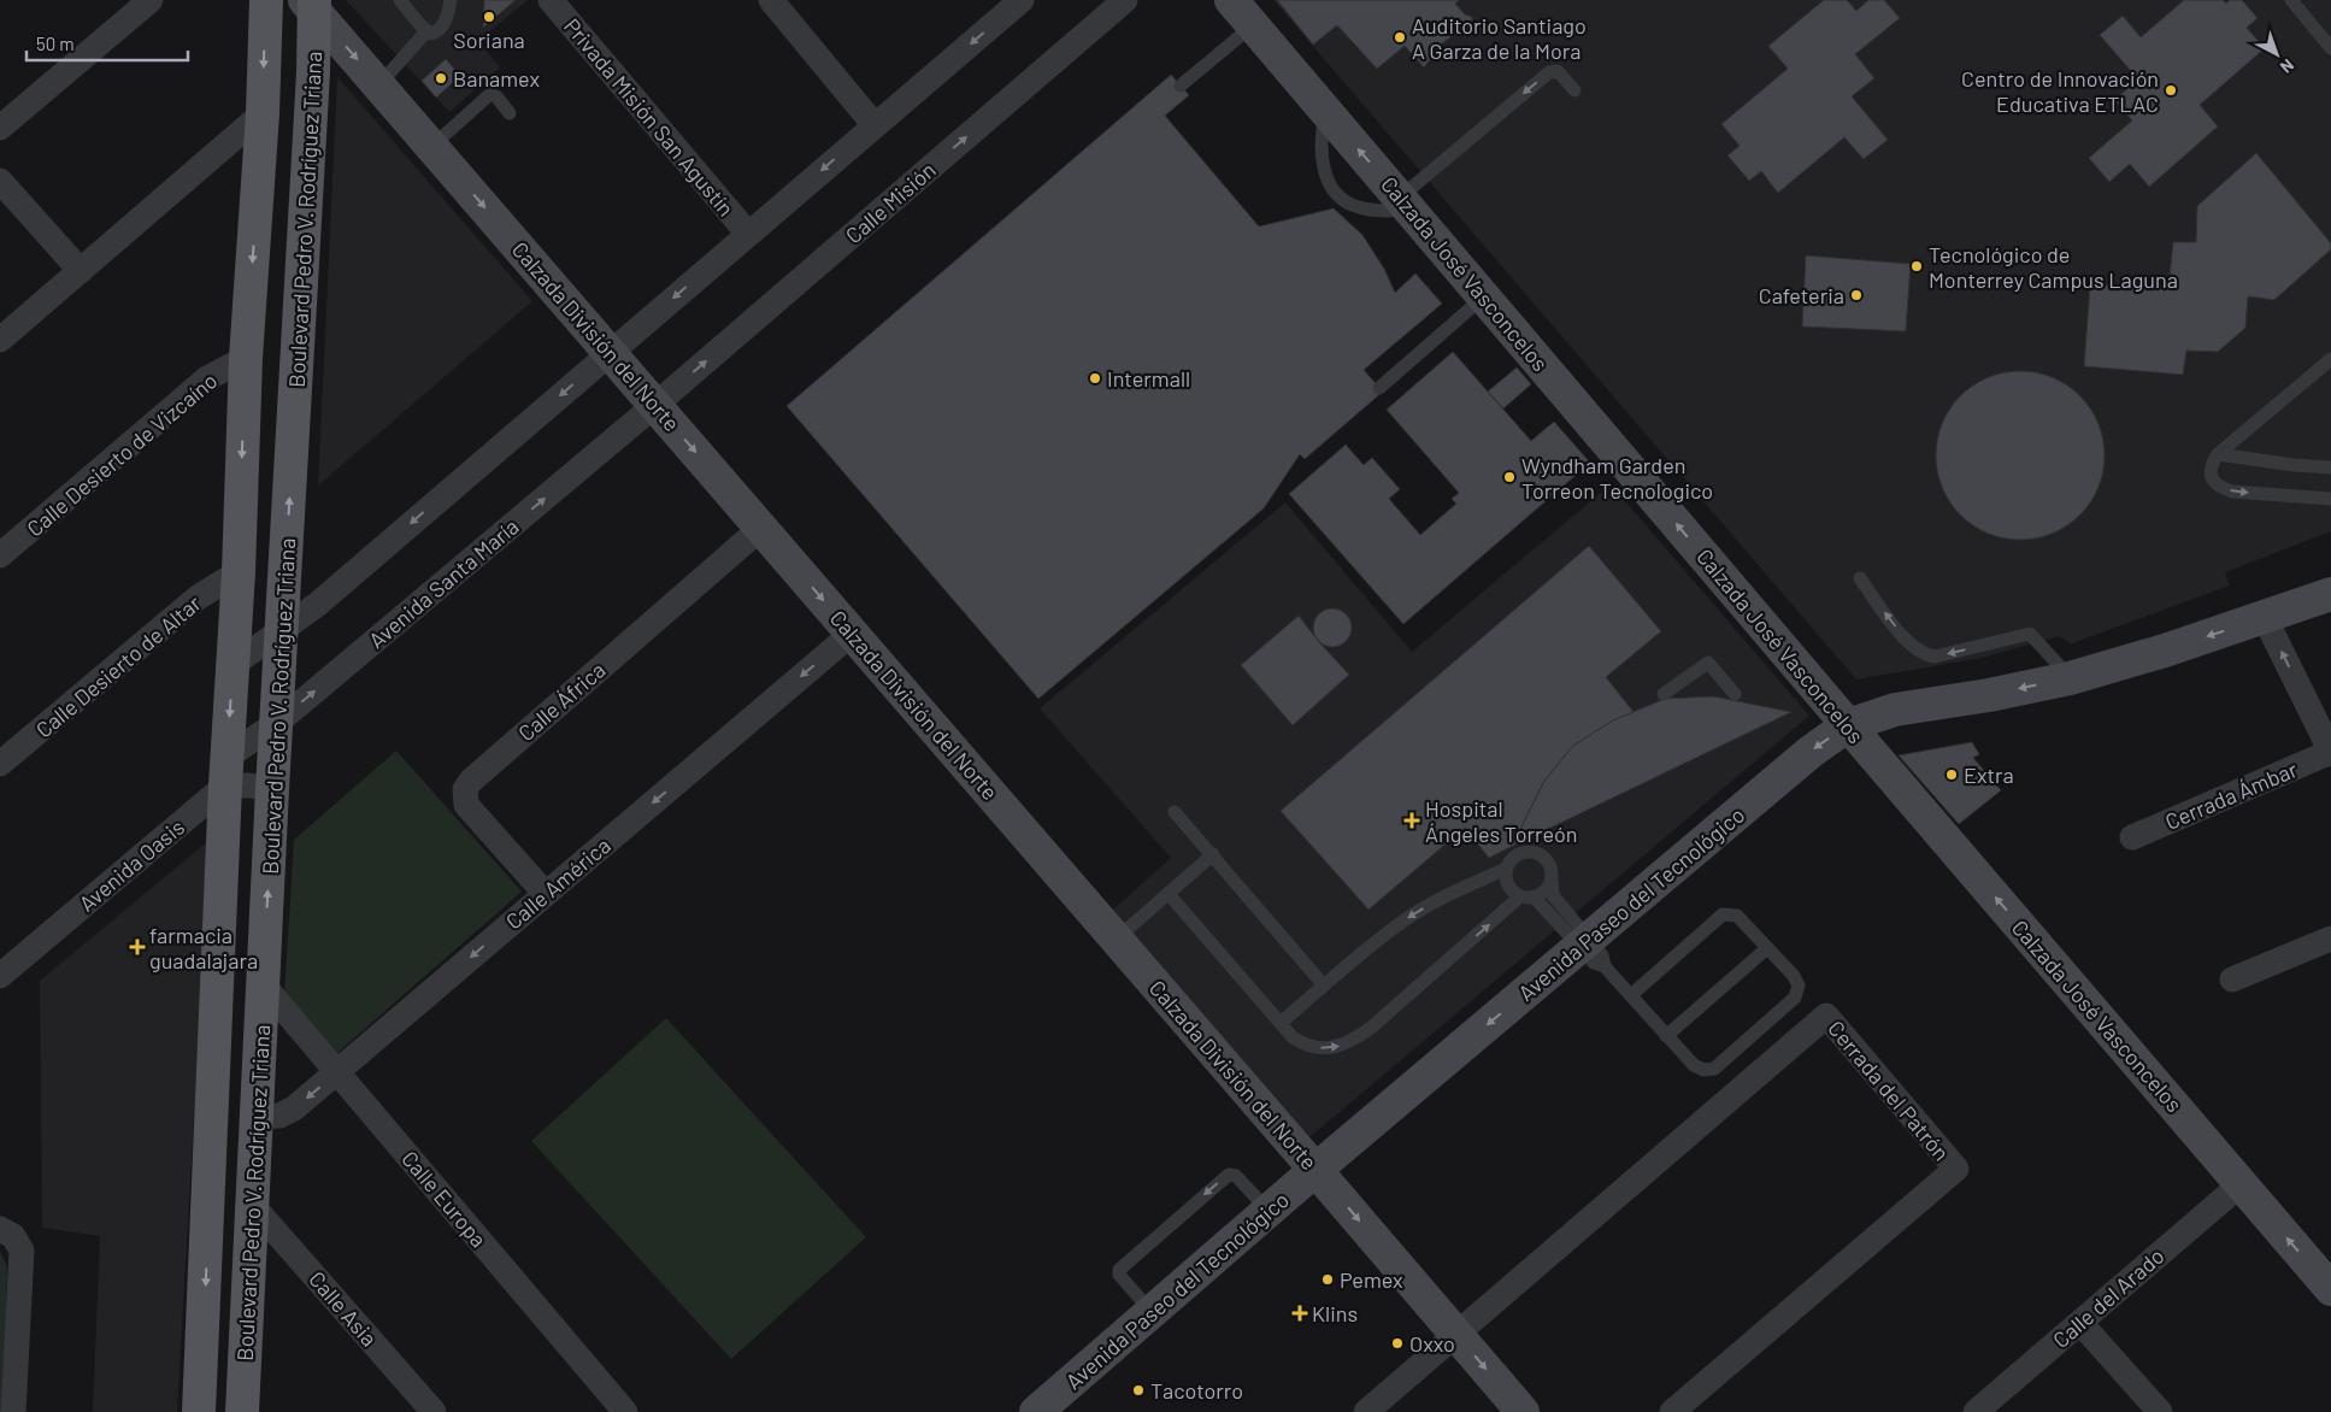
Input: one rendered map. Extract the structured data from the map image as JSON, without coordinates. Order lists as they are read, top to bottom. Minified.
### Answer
{"streets":{"main road":["Boulevard Pedro V. Rodríguez Triana","Calzada José Vasconcelos","Calzada División del Norte","Avenida Paseo del Tecnológico"],"street":["Privada Misión San Agustín","Calle Misión","Calle Desierto de Vizcaíno","Avenida Santa María","Calle Desierto de Altar","Calle África","Cerrada Ámbar","Avenida Oasis","Calle América","Cerrada del Patrón","Calle Europa","Calle del Arado","Calle Asia"]},"crossings":[["Calle Misión","Calzada División del Norte"],["Calle Misión","Avenida Santa María"],["Boulevard Pedro V. Rodríguez Triana","Calzada División del Norte"],["Boulevard Pedro V. Rodríguez Triana","Calle Desierto de Vizcaíno"],["Boulevard Pedro V. Rodríguez Triana","Avenida Santa María"],["Boulevard Pedro V. Rodríguez Triana","Calle Desierto de Altar"],["Boulevard Pedro V. Rodríguez Triana","Avenida Oasis"],["Boulevard Pedro V. Rodríguez Triana","Calle América"],["Boulevard Pedro V. Rodríguez Triana","Calle Europa"],["Boulevard Pedro V. Rodríguez Triana","Calle Asia"],["Calzada José Vasconcelos","Avenida Paseo del Tecnológico"],["Calzada José Vasconcelos","Calle del Arado"],["Calzada División del Norte","Avenida Santa María"],["Calzada División del Norte","Calle África"],["Calzada División del Norte","Calle América"],["Calzada División del Norte","Avenida Paseo del Tecnológico"],["Calzada División del Norte","Cerrada del Patrón"],["Avenida Santa María","Avenida Oasis"],["Calle África","Calle América"],["Calle América","Calle Europa"]],"one_way":["Calzada José Vasconcelos","Calzada División del Norte","Calle América","Avenida Paseo del Tecnológico"],"places":{"other":["Soriana","Auditorio Santiago A Garza de la Mora","Banamex","Centro de Innovación Educativa ETLAC","Tecnológico de Monterrey Campus Laguna","Cafeteria","Intermall","Wyndham Garden Torreon Tecnologico","Extra","Pemex","Oxxo","Tacotorro"],"health":["Hospital Ángeles Torreón","farmacia guadalajara","Klins"]},"scale_bar":"50 m","north":"bottom right"}
